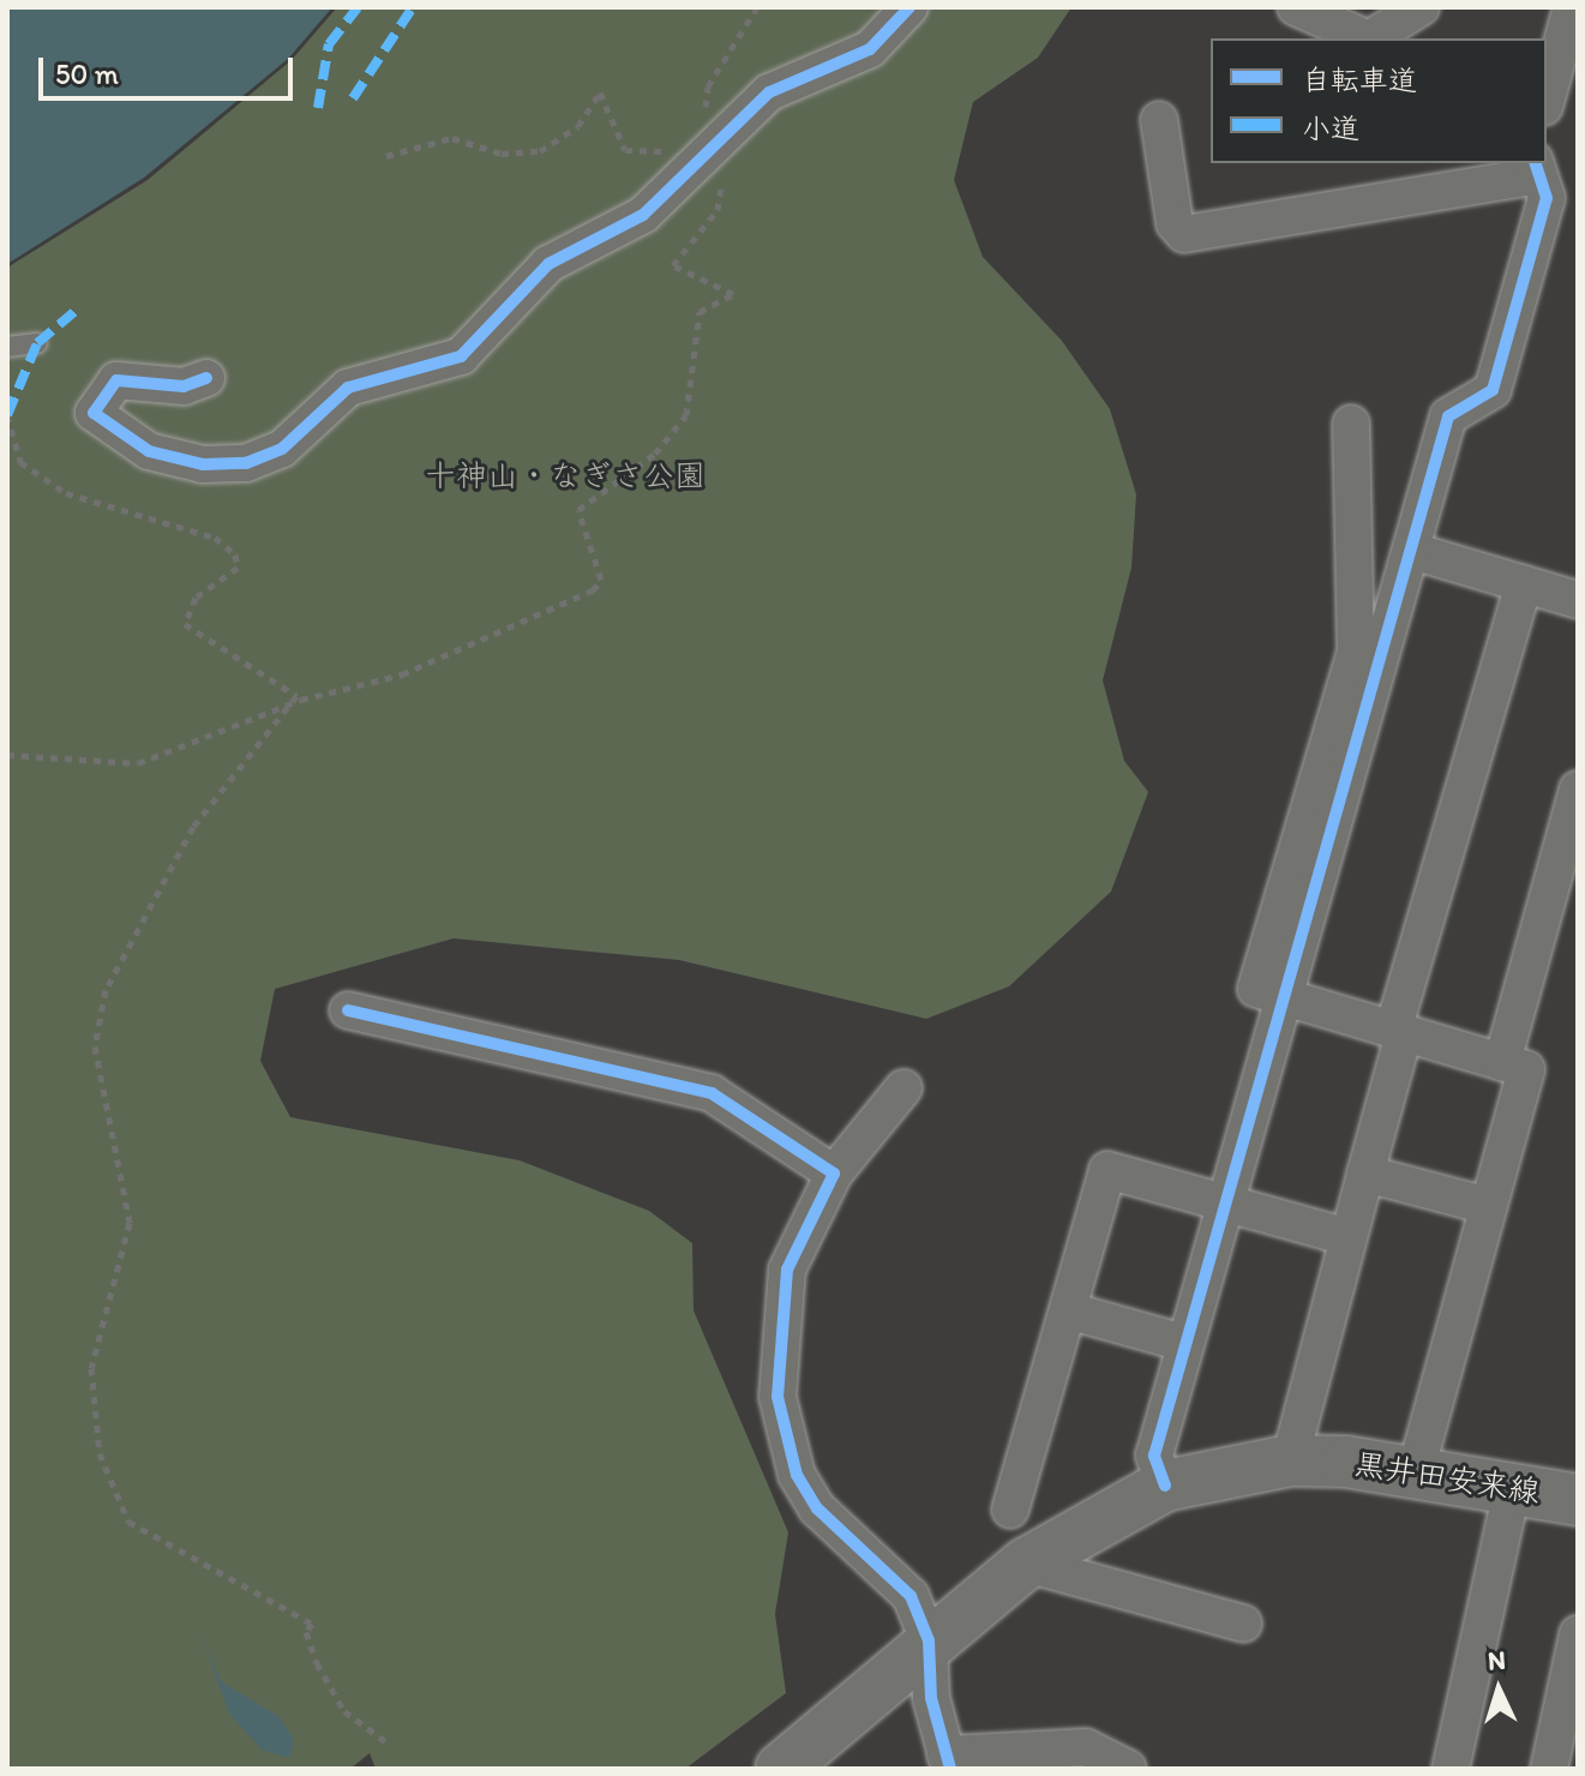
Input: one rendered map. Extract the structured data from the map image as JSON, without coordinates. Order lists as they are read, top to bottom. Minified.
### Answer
{"streets":{"main road":["黒井田安来線"]},"parks":["十神山・なぎさ公園"],"legend":["自転車道","小道"],"scale_bar":"50 m","north":"top"}
